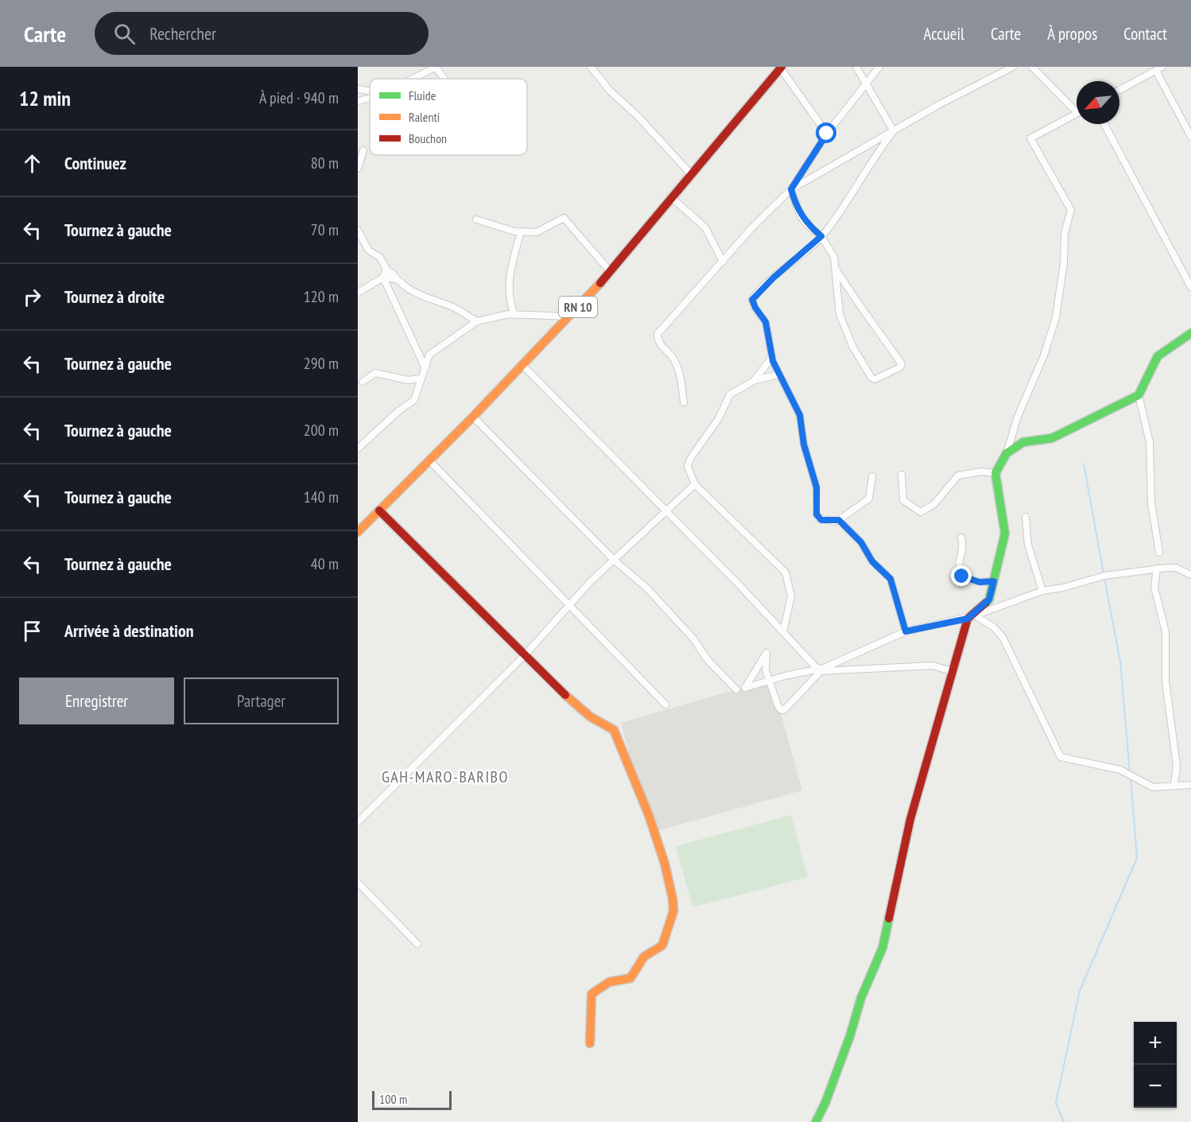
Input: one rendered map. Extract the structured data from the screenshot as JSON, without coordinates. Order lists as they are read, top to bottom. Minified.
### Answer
{"streets":{"street":["RN 10"]},"districts":["GAH-MARO-BARIBO"],"legend":["Fluide","Ralenti","Bouchon"],"scale_bar":"100 m","north":"bottom left","page":{"header":"Carte","search":"Rechercher","nav":["Accueil","Carte","À propos","Contact"],"heading":["12 min","À pied · 940 m"],"list":[["Continuez","80 m"],["Tournez à gauche","70 m"],["Tournez à droite","120 m"],["Tournez à gauche","290 m"],["Tournez à gauche","200 m"],["Tournez à gauche","140 m"],["Tournez à gauche","40 m"],"Arrivée à destination"],"buttons":["Enregistrer","Partager"],"map_buttons":["+","−"],"scale":"100 m"}}
